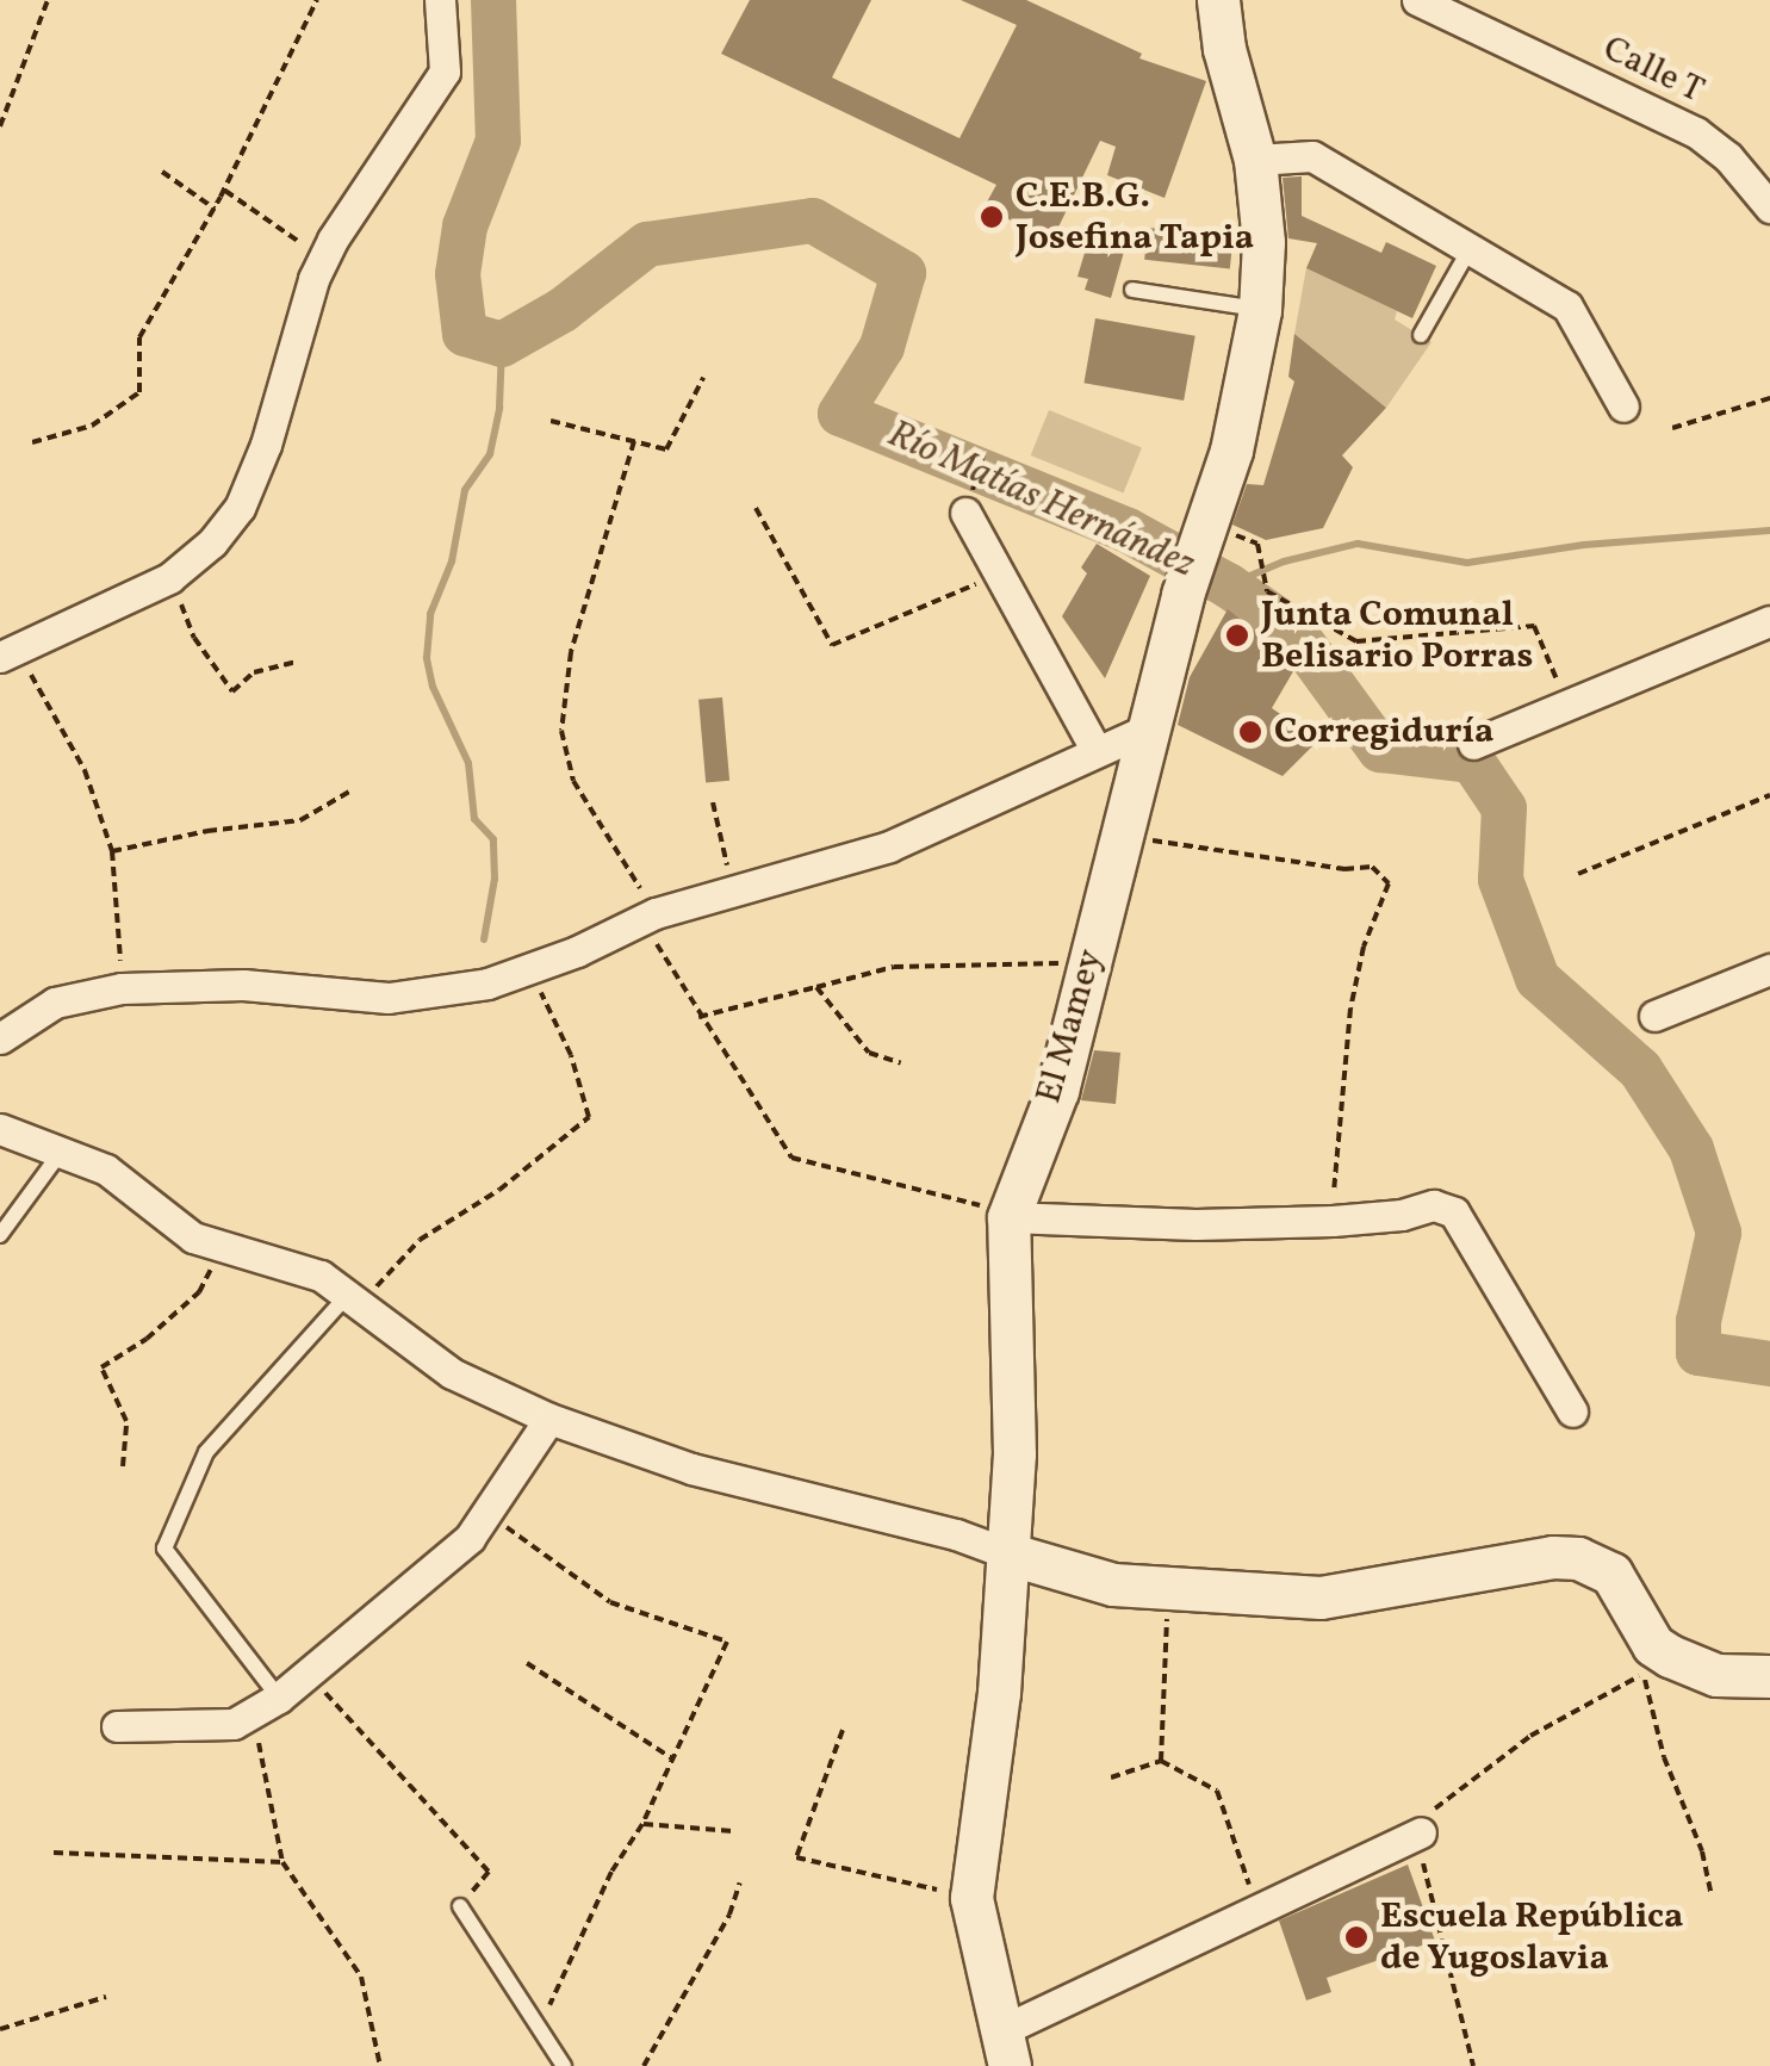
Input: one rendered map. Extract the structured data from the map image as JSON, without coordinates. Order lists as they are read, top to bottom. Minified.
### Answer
{"streets":{"street":["Calle T","El Mamey"]},"water":["Río Matías Hernández"],"places":["C.E.B.G. Josefina Tapia","Junta Comunal Belisario Porras","Corregiduría","Escuela República de Yugoslavia"]}
